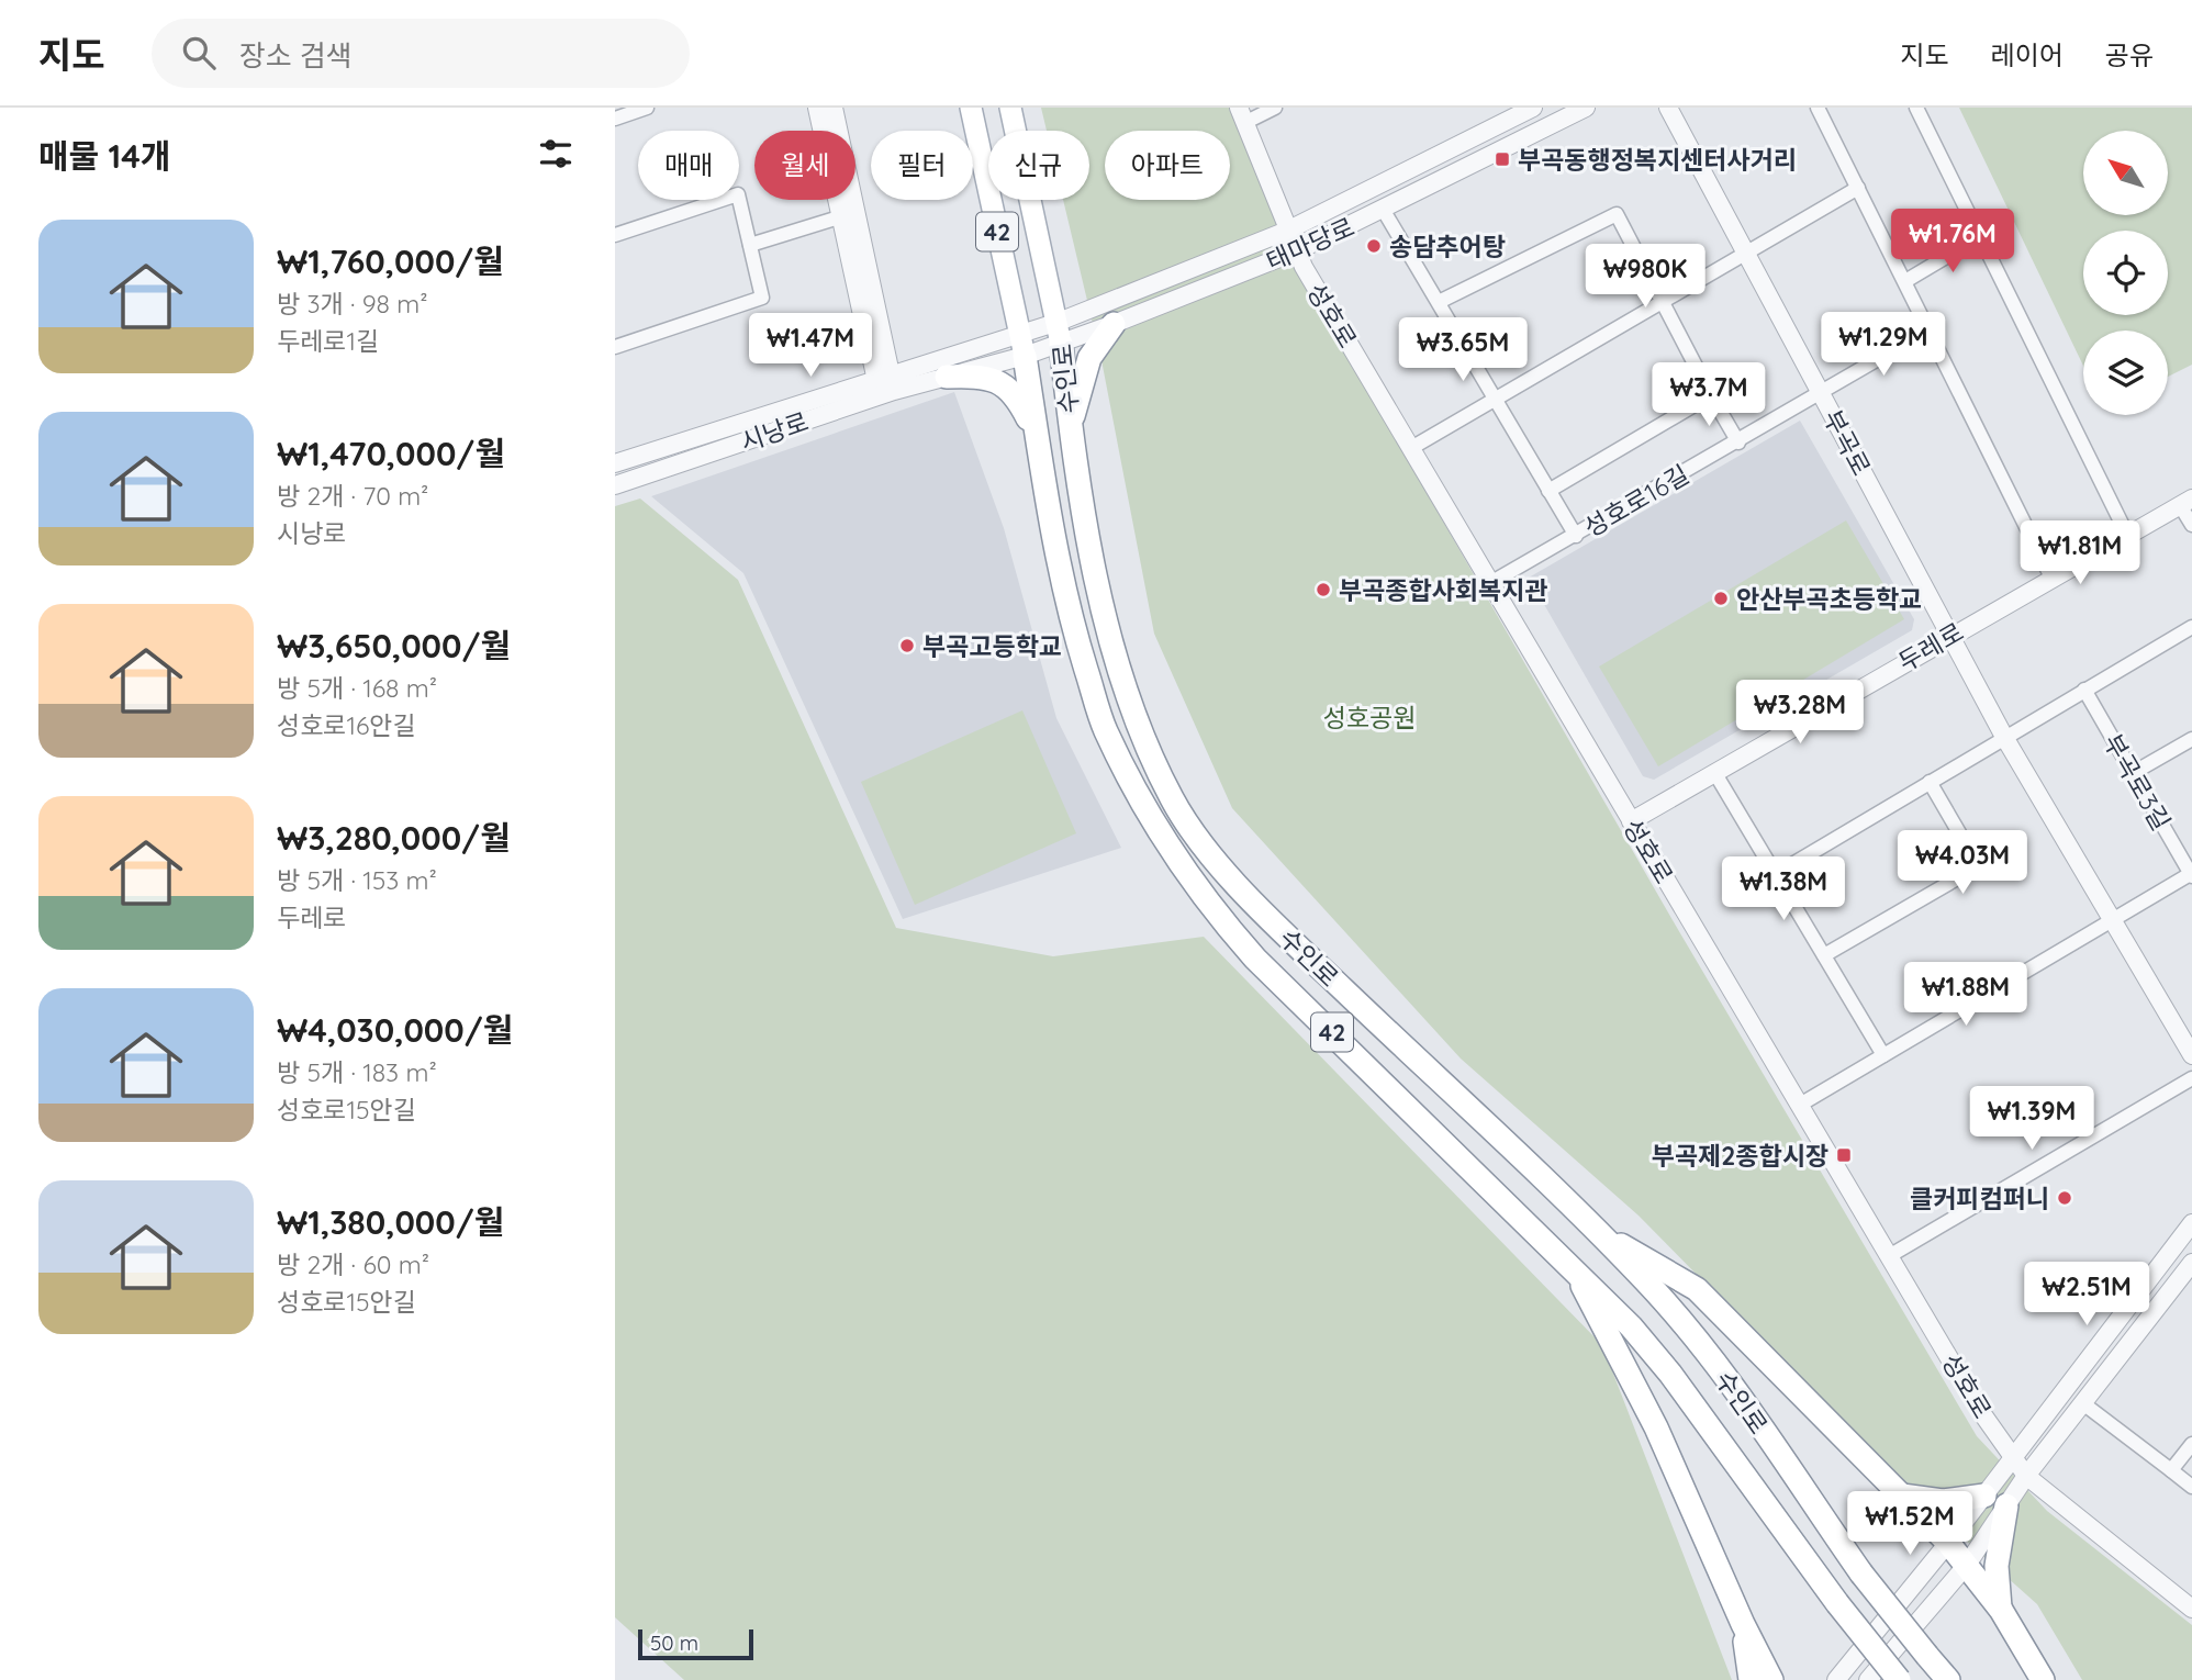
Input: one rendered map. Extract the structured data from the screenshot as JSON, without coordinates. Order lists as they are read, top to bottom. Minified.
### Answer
{"streets":{"highway":["42","수인로"],"street":["태마당로","성호로","시낭로","부곡로","성호로16길","두레로","부곡로3길"]},"crossings":[["태마당로","성호로"],["태마당로","수인로"],["태마당로","시낭로"],["성호로","성호로16길"],["성호로","두레로"],["성호로","부곡로3길"],["수인로","시낭로"],["부곡로","성호로16길"],["부곡로","두레로"],["부곡로","부곡로3길"]],"parks":["성호공원"],"places":{"transit":["부곡동행정복지센터사거리","부곡제2종합시장"],"other":["송담추어탕","부곡종합사회복지관","안산부곡초등학교","부곡고등학교","클커피컴퍼니"]},"scale_bar":"50 m","north":"top left","page":{"header":"지도","search":"장소 검색","nav":["지도","레이어","공유"],"heading":"매물 14개","chip":["매매","월세","필터","신규","아파트"],"list":[{"name":"₩1,760,000/월","note":"방 3개 · 98 m² · 두레로1길"},{"name":"₩1,470,000/월","note":"방 2개 · 70 m² · 시낭로"},{"name":"₩3,650,000/월","note":"방 5개 · 168 m² · 성호로16안길"},{"name":"₩3,280,000/월","note":"방 5개 · 153 m² · 두레로"},{"name":"₩4,030,000/월","note":"방 5개 · 183 m² · 성호로15안길"},{"name":"₩1,380,000/월","note":"방 2개 · 60 m² · 성호로15안길"}],"price":["₩1.76M","₩980K","₩1.29M","₩1.47M","₩3.65M","₩3.7M","₩1.81M","₩3.28M","₩4.03M","₩1.38M","₩1.88M","₩1.39M","₩2.51M","₩1.52M"],"scale":"50 m"}}
